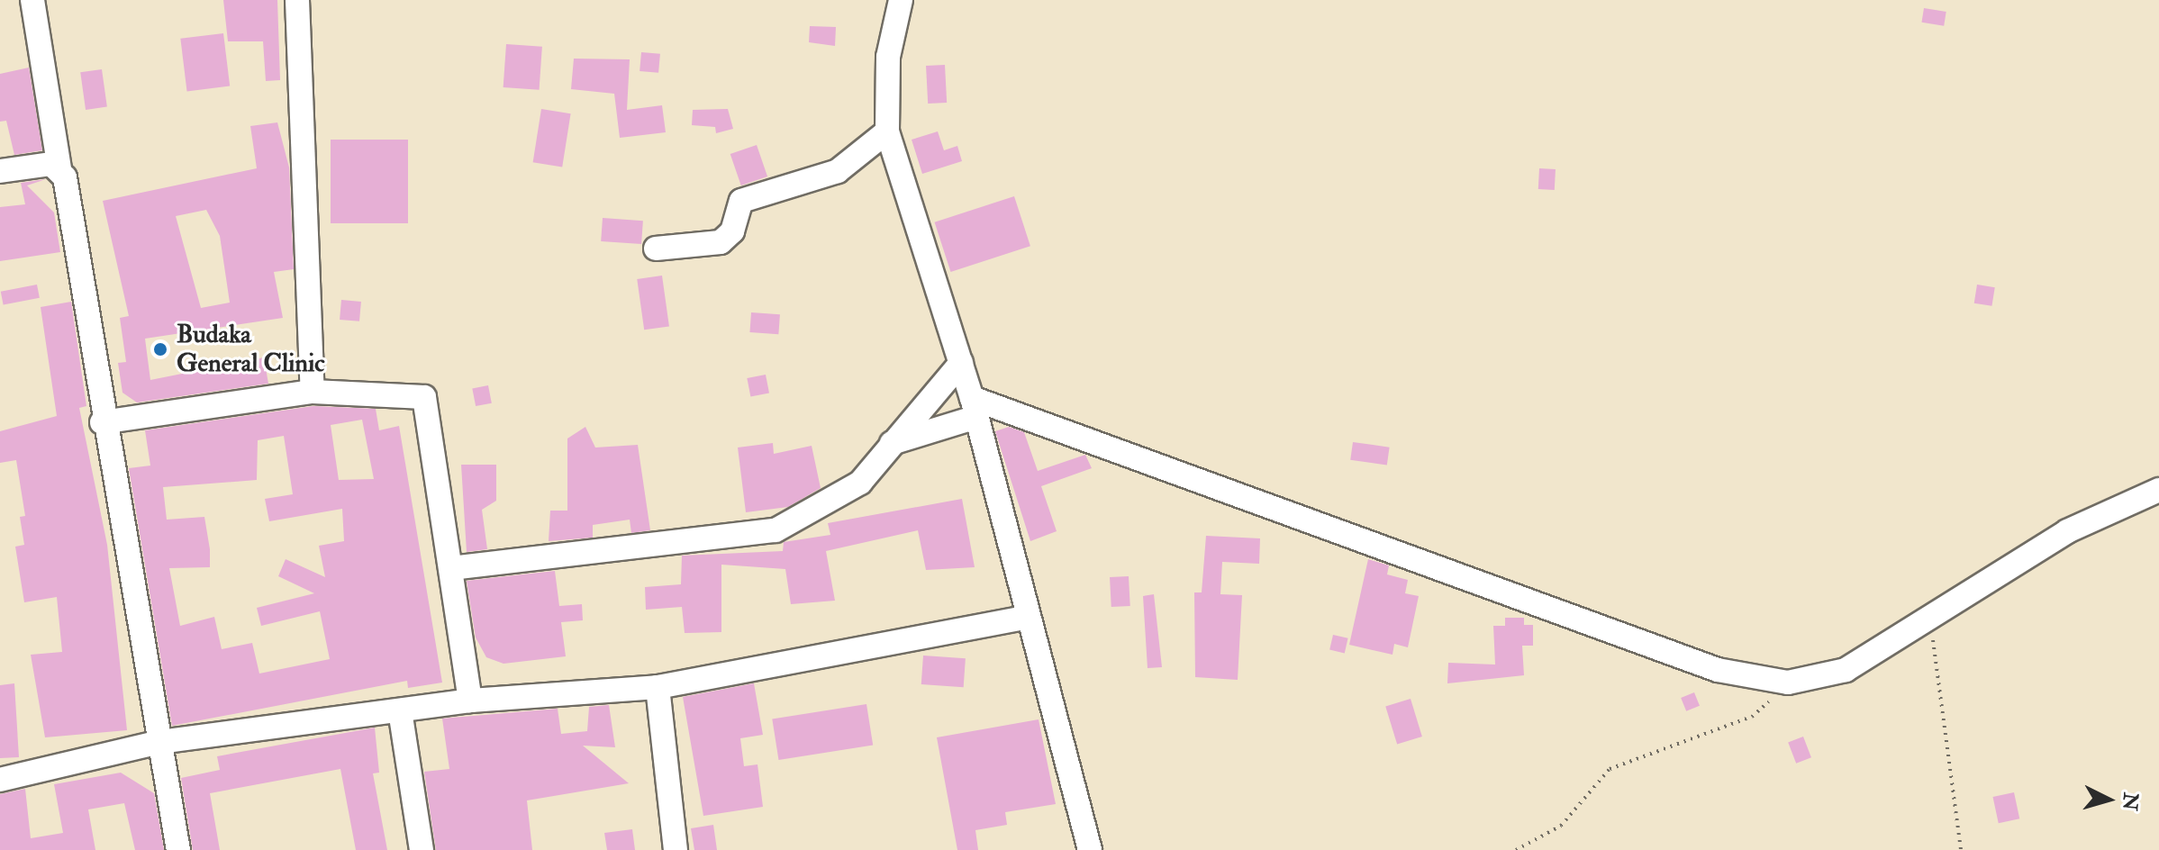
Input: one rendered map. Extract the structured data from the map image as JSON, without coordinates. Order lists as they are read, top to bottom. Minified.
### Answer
{"places":["Budaka General Clinic"],"north":"right"}
